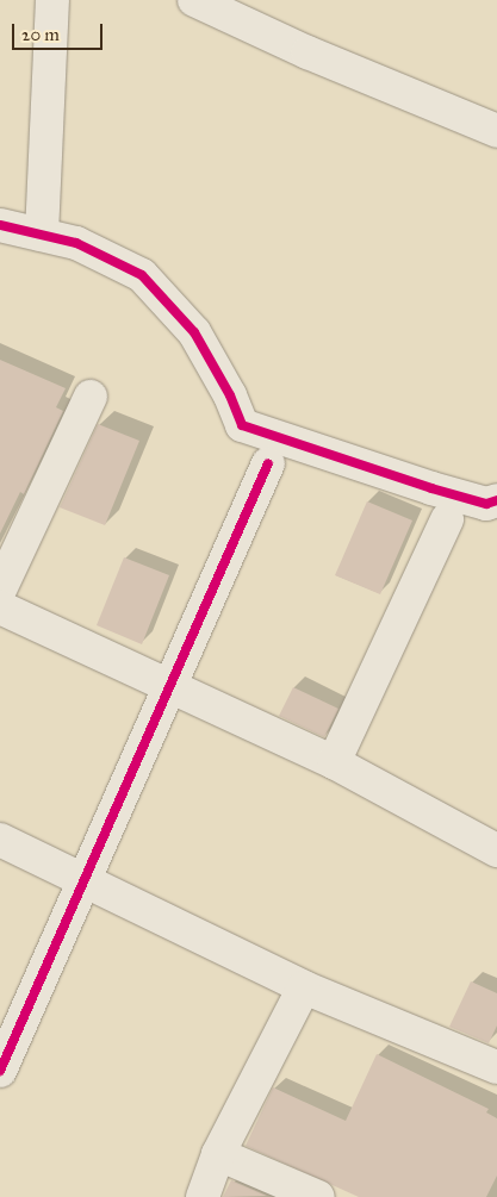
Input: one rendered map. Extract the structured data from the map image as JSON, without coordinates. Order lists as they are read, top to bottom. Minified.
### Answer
{"scale_bar":"20 m"}
